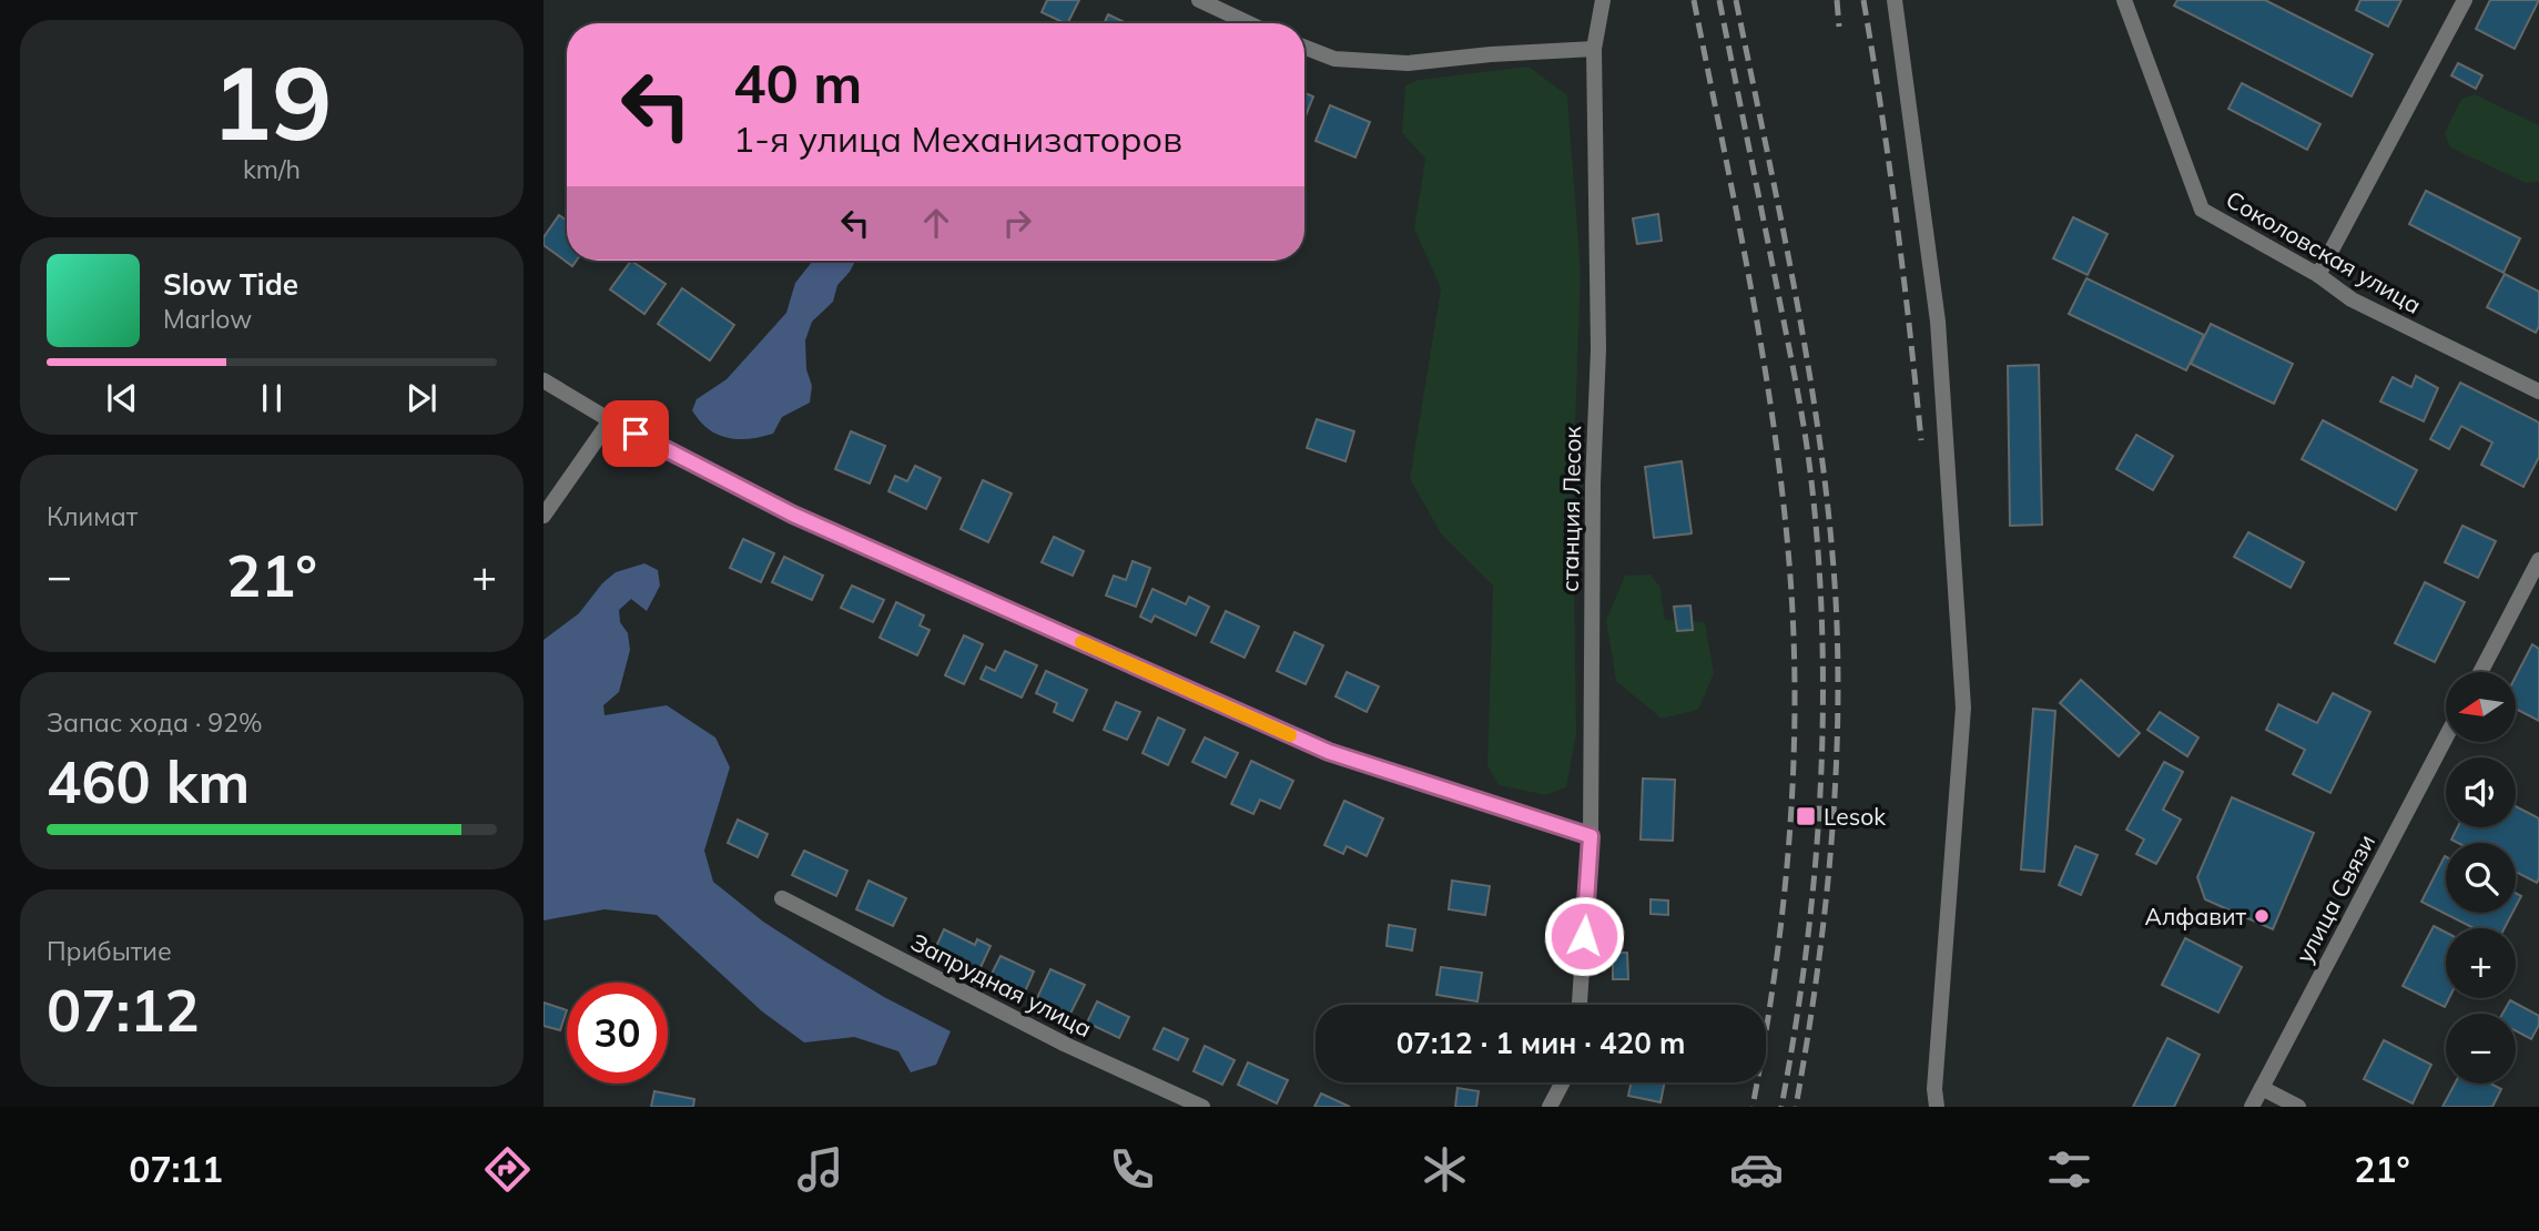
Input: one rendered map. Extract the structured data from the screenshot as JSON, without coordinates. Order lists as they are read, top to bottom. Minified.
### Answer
{"streets":{"street":["Соколовская улица","станция Лесок","улица Связи","Запрудная улица"]},"places":{"transit":["Lesok"],"other":["Алфавит"]},"north":"left","page":{"tile":[["19","km/h"],"Климат",["Запас хода · 92%","460 km"],["Прибытие","07:12"]],"turn":["40 m","1-я улица Механизаторов"],"song":["Slow Tide","Marlow"],"heat":["−","21°","+"],"map_buttons":["+","−"],"limit":"30","trip":"07:12 · 1 мин · 420 m","tabs":["07:11","21°"]}}
